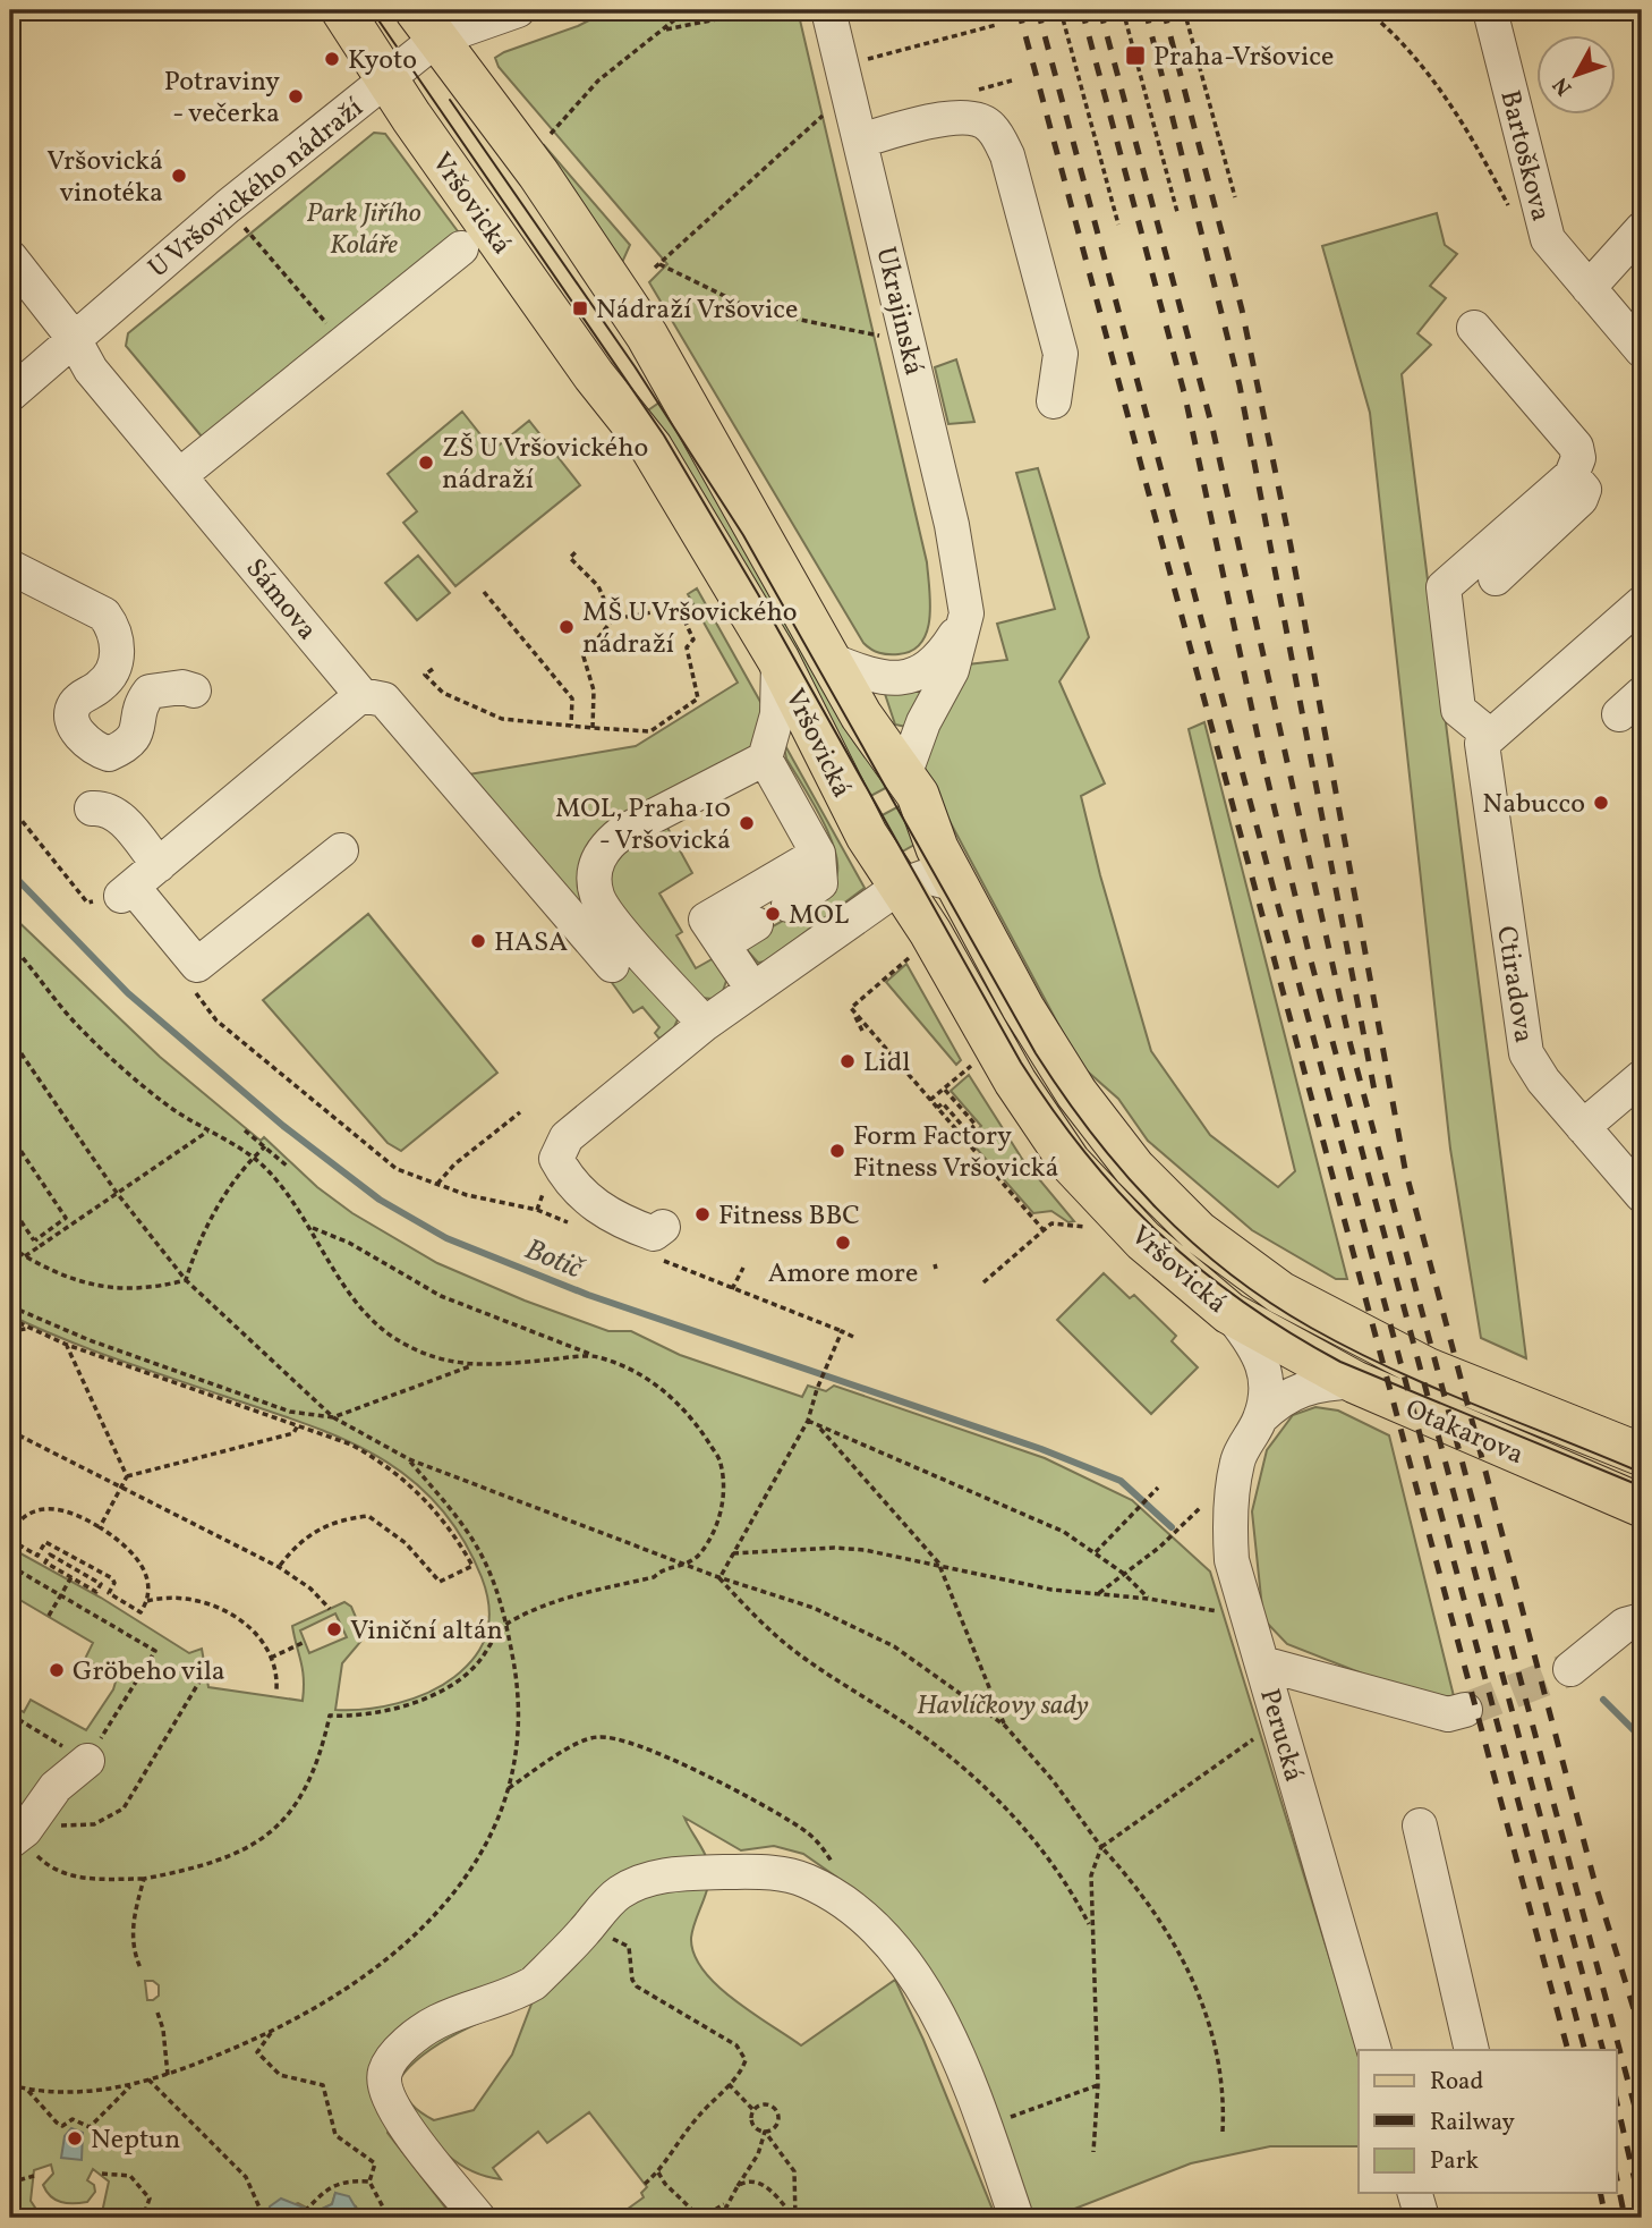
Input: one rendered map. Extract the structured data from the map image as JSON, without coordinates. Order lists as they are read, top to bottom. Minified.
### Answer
{"streets":{"main road":["Vršovická","Otakarova"],"street":["Bartoškova","U Vršovického nádraží","Ukrajinská","Sámova","Ctiradova","Perucká"]},"crossings":[["U Vršovického nádraží","Vršovická"],["U Vršovického nádraží","Sámova"],["Vršovická","Ukrajinská"],["Vršovická","Otakarova"],["Vršovická","Perucká"],["Otakarova","Perucká"]],"water":["Botič"],"parks":["Park Jiřího Koláře","Havlíčkovy sady"],"places":{"transit":["Praha-Vršovice","Nádraží Vršovice"],"other":["Kyoto","Potraviny - večerka","Vršovická vinotéka","ZŠ U Vršovického nádraží","MŠ U Vršovického nádraží","Nabucco","MOL, Praha 10 - Vršovická","MOL","HASA","Lidl","Form Factory Fitness Vršovická","Fitness BBC","Amore more","Viniční altán","Gröbeho vila","Neptun"]},"legend":["Road","Railway","Park"],"north":"bottom left"}
